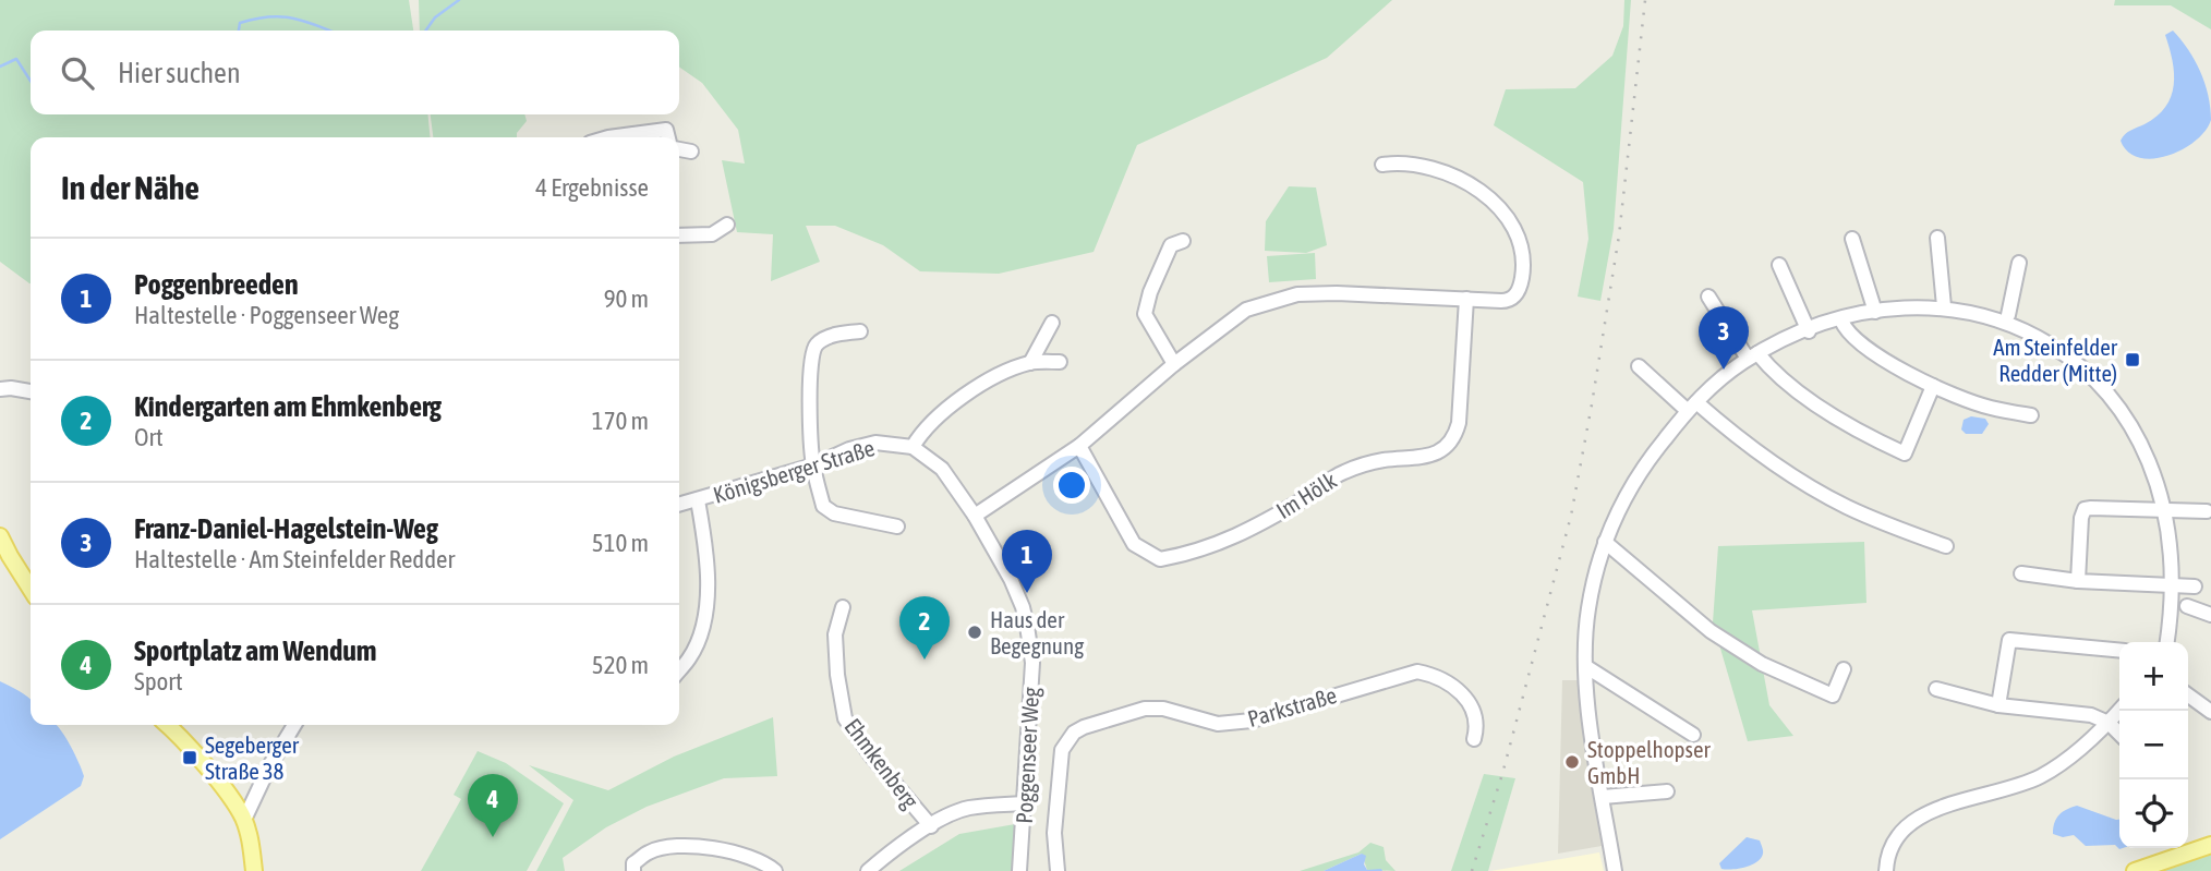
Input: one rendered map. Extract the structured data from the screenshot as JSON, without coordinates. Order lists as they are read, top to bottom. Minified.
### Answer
{"streets":{"street":["Königsberger Straße","Im Hölk","Parkstraße","Poggenseer Weg","Ehmkenberg"]},"places":{"transit":["Am Steinfelder Redder (Mitte)","Segeberger Straße 38"],"other":["Haus der Begegnung","Stoppelhopser GmbH"]},"page":{"search":"Hier suchen","heading":["In der Nähe","4 Ergebnisse"],"list":[{"mark":"1","name":"Poggenbreeden","note":"Haltestelle · Poggenseer Weg","value":"90 m"},{"mark":"2","name":"Kindergarten am Ehmkenberg","note":"Ort","value":"170 m"},{"mark":"3","name":"Franz-Daniel-Hagelstein-Weg","note":"Haltestelle · Am Steinfelder Redder","value":"510 m"},{"mark":"4","name":"Sportplatz am Wendum","note":"Sport","value":"520 m"}],"pins":["3","1","2","4"],"map_buttons":["+","−"]}}
